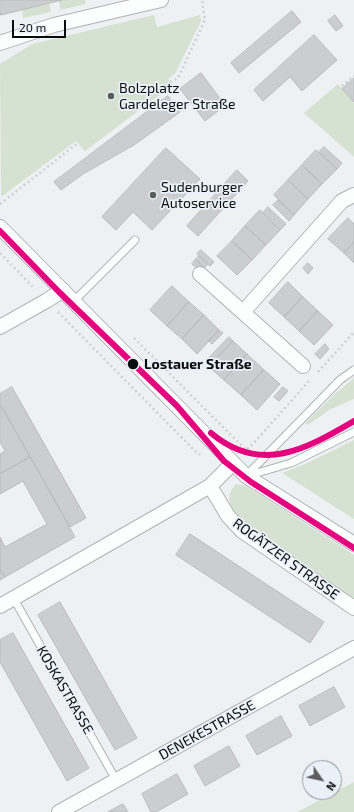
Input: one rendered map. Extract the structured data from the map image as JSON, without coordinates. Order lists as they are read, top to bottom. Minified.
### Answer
{"streets":{"street":["ROGÄTZER STRASSE","DENEKESTRASSE"],"lane":["KOSKASTRASSE"]},"crossings":[["KOSKASTRASSE","DENEKESTRASSE"]],"places":["Bolzplatz Gardeleger Straße","Sudenburger Autoservice","Lostauer Straße"],"scale_bar":"20 m","north":"bottom right"}
